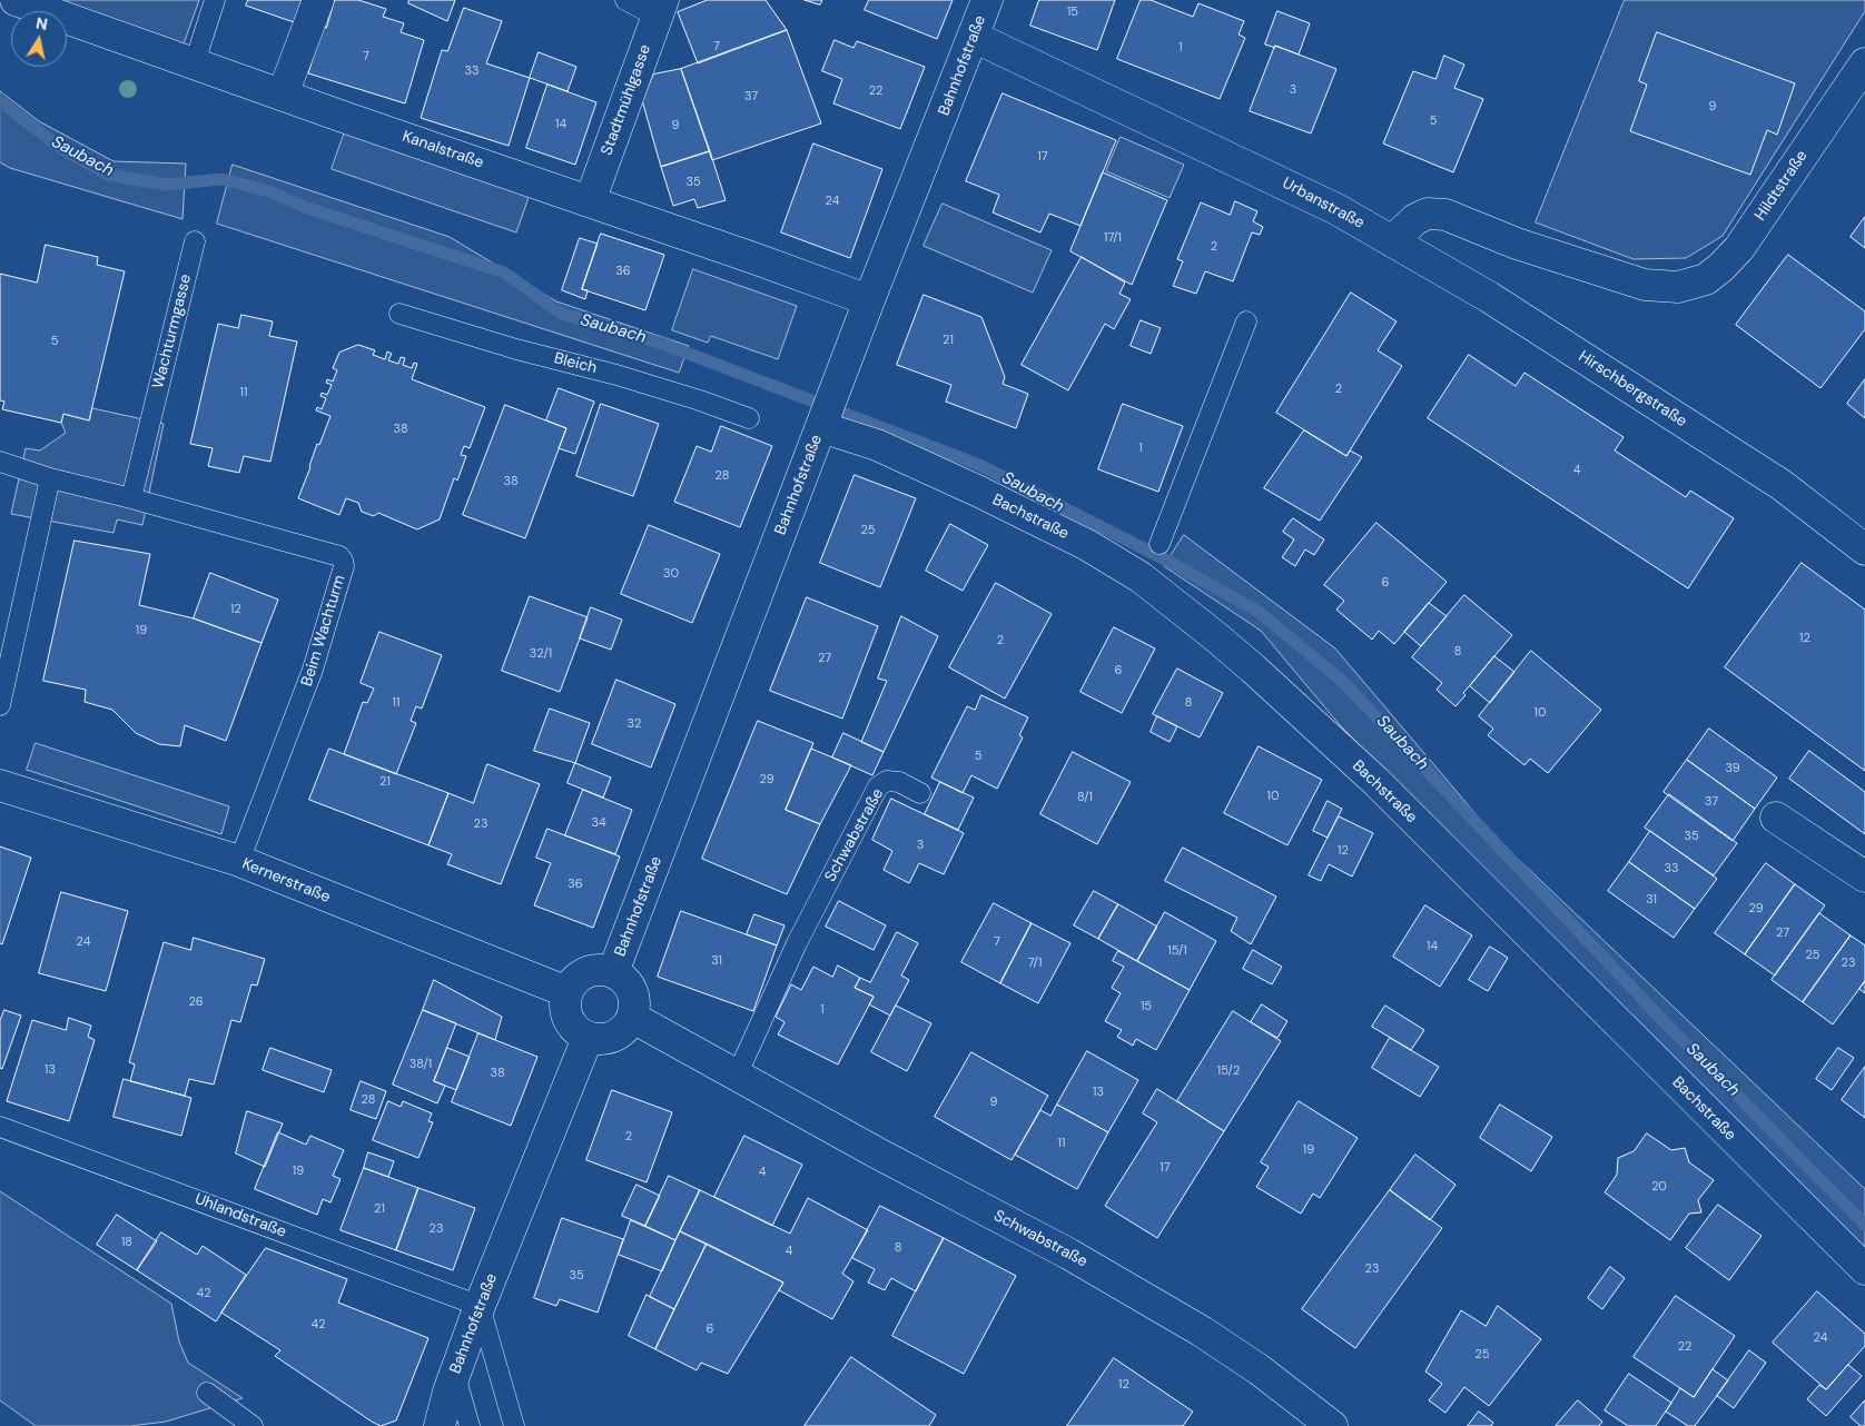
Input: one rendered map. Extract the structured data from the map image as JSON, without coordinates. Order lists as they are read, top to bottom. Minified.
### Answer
{"streets":{"street":["Bahnhofstraße","Stadtmühlgasse","Kanalstraße","Hildtstraße","Urbanstraße","Hirschbergstraße","Bachstraße","Schwabstraße","Kernerstraße"],"lane":["Wachturmgasse","Bleich","Beim Wachturm","Uhlandstraße"]},"crossings":[["Bahnhofstraße","Kanalstraße"],["Bahnhofstraße","Urbanstraße"],["Bahnhofstraße","Bachstraße"],["Bahnhofstraße","Schwabstraße"],["Bahnhofstraße","Kernerstraße"],["Bahnhofstraße","Uhlandstraße"],["Stadtmühlgasse","Kanalstraße"],["Hildtstraße","Urbanstraße"],["Hildtstraße","Hirschbergstraße"],["Urbanstraße","Hirschbergstraße"],["Wachturmgasse","Beim Wachturm"],["Beim Wachturm","Kernerstraße"],["Schwabstraße","Kernerstraße"]],"water":["Saubach"],"house_numbers":["15","7","1","7","33","3","22","37","9","5","14","9","17","35","24","17/1","2","36","21","5","2","11","38","1","4","28","38","25","30","6","12","19","12","2","8","32/1","27","6","11","8","10","32","5","39","29","21","10","8/1","37","34","23","35","3","12","33","36","31","29","27","24","7","14","15/1","25","31","7/1","23","26","15","1","38/1","13","15/2","38","13","28","9","2","11","19","17","19","4","20","21","23","18","8","4","23","35","42","42","6","24","22","25","12"],"north":"top"}
